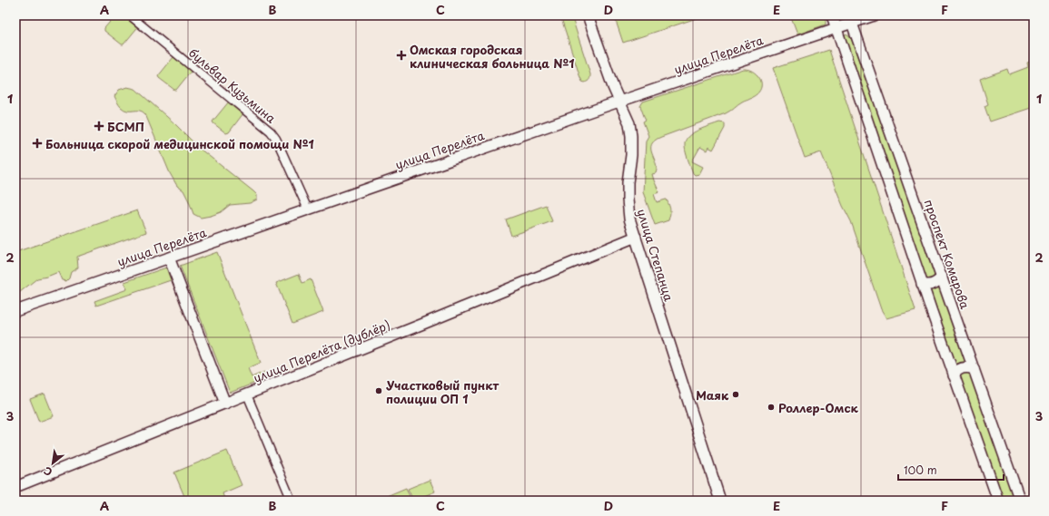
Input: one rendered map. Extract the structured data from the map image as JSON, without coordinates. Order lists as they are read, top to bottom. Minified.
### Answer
{"streets":{"main road":["улица Перелёта","проспект Комарова","улица Степанца","улица Перелёта (дублёр)"],"street":["бульвар Кузьмина"]},"crossings":[["улица Перелёта","бульвар Кузьмина"],["улица Перелёта","проспект Комарова"],["улица Перелёта","улица Степанца"],["улица Степанца","улица Перелёта (дублёр)"]],"places":{"health":["Омская городская клиническая больница №1","БСМП","Больница скорой медицинской помощи №1"],"other":["Участковый пункт полиции ОП 1","Маяк","Роллер-Омск"]},"scale_bar":"100 m","north":"bottom left","grid":{"columns":["A","B","C","D","E","F"],"rows":["1","2","3"]}}
